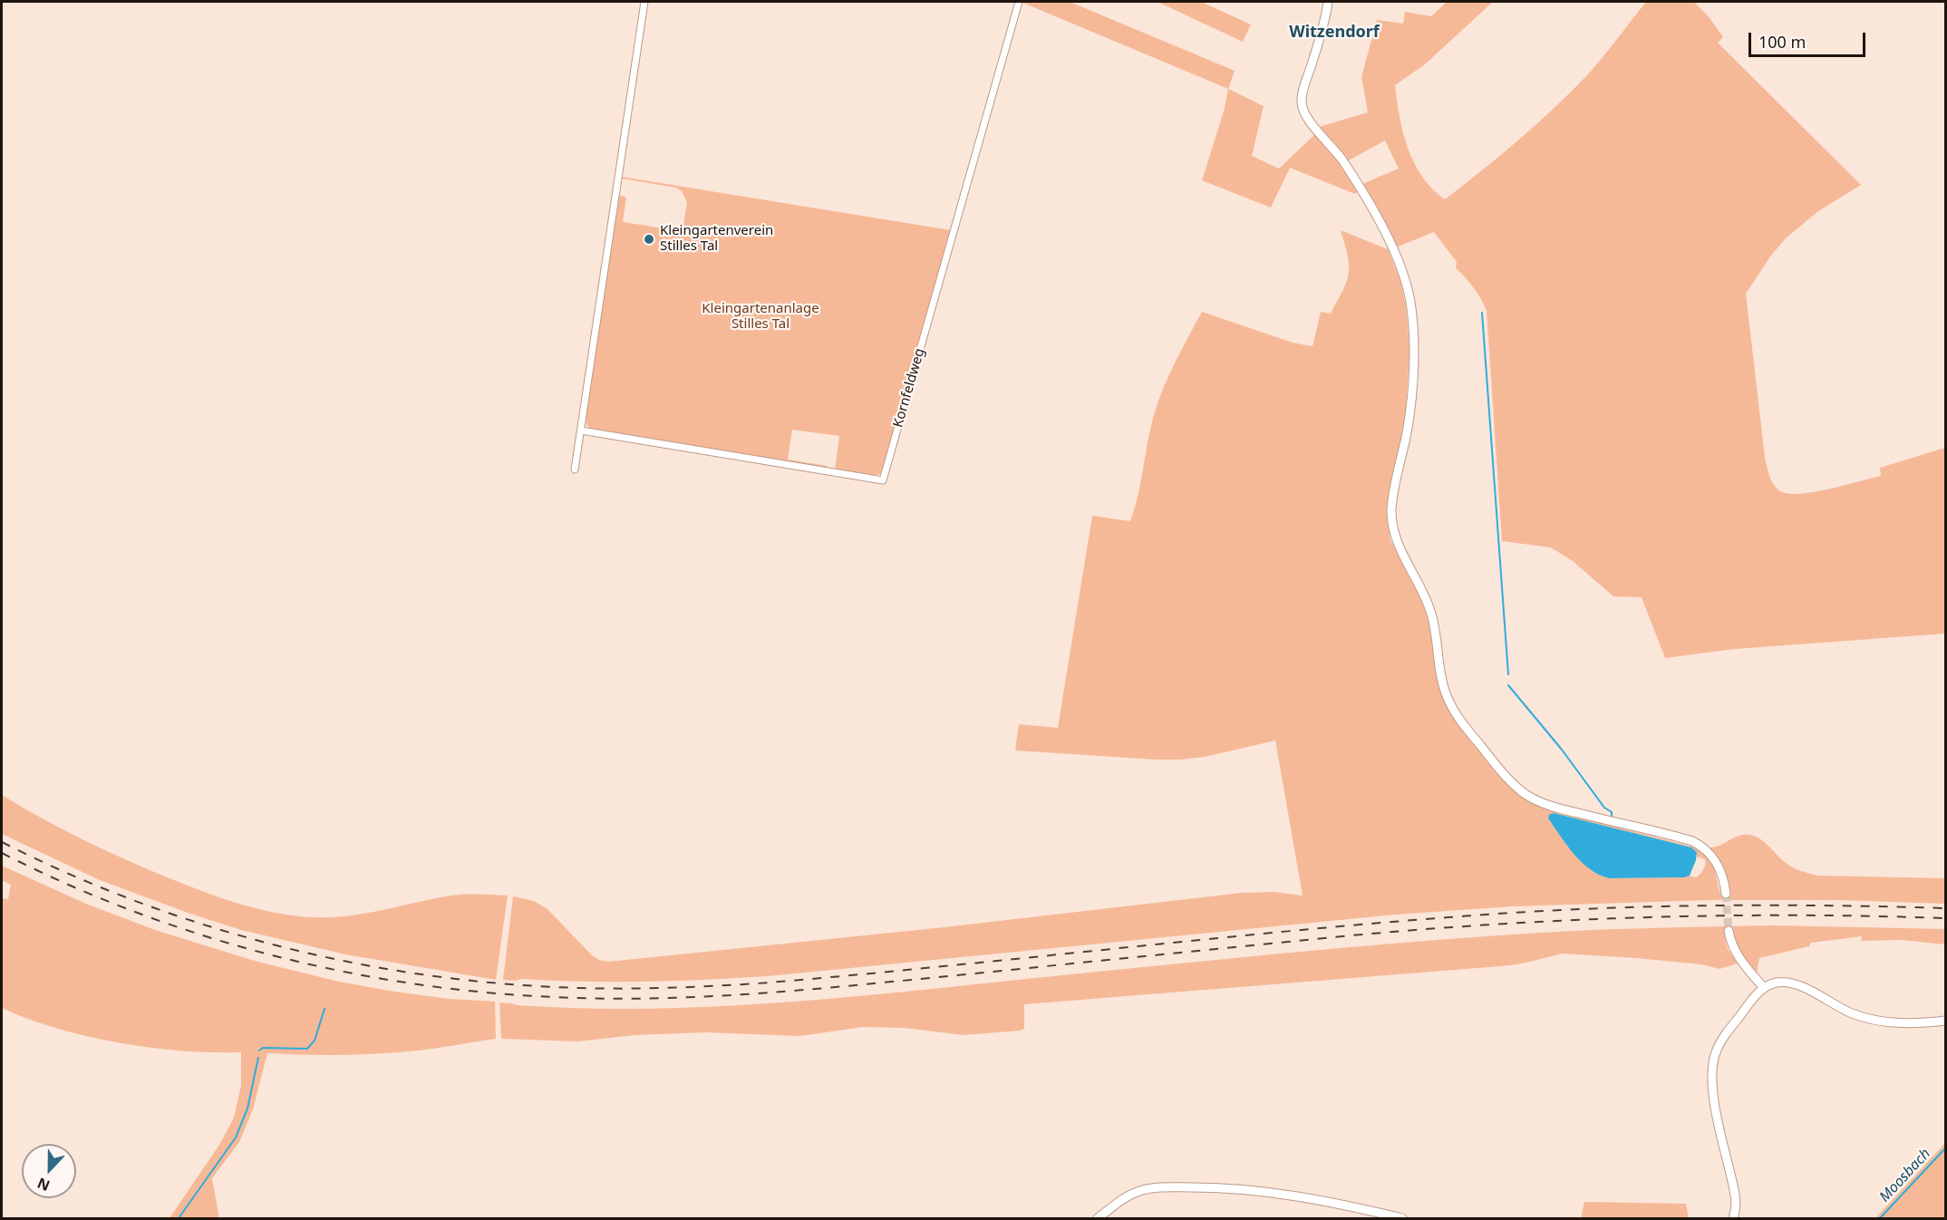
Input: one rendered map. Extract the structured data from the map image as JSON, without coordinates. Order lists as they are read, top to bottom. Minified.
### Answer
{"streets":{"street":["Kornfeldweg"]},"districts":["Witzendorf"],"water":["Moosbach"],"parks":["Kleingartenanlage Stilles Tal"],"places":["Kleingartenverein Stilles Tal"],"scale_bar":"100 m","north":"bottom"}
